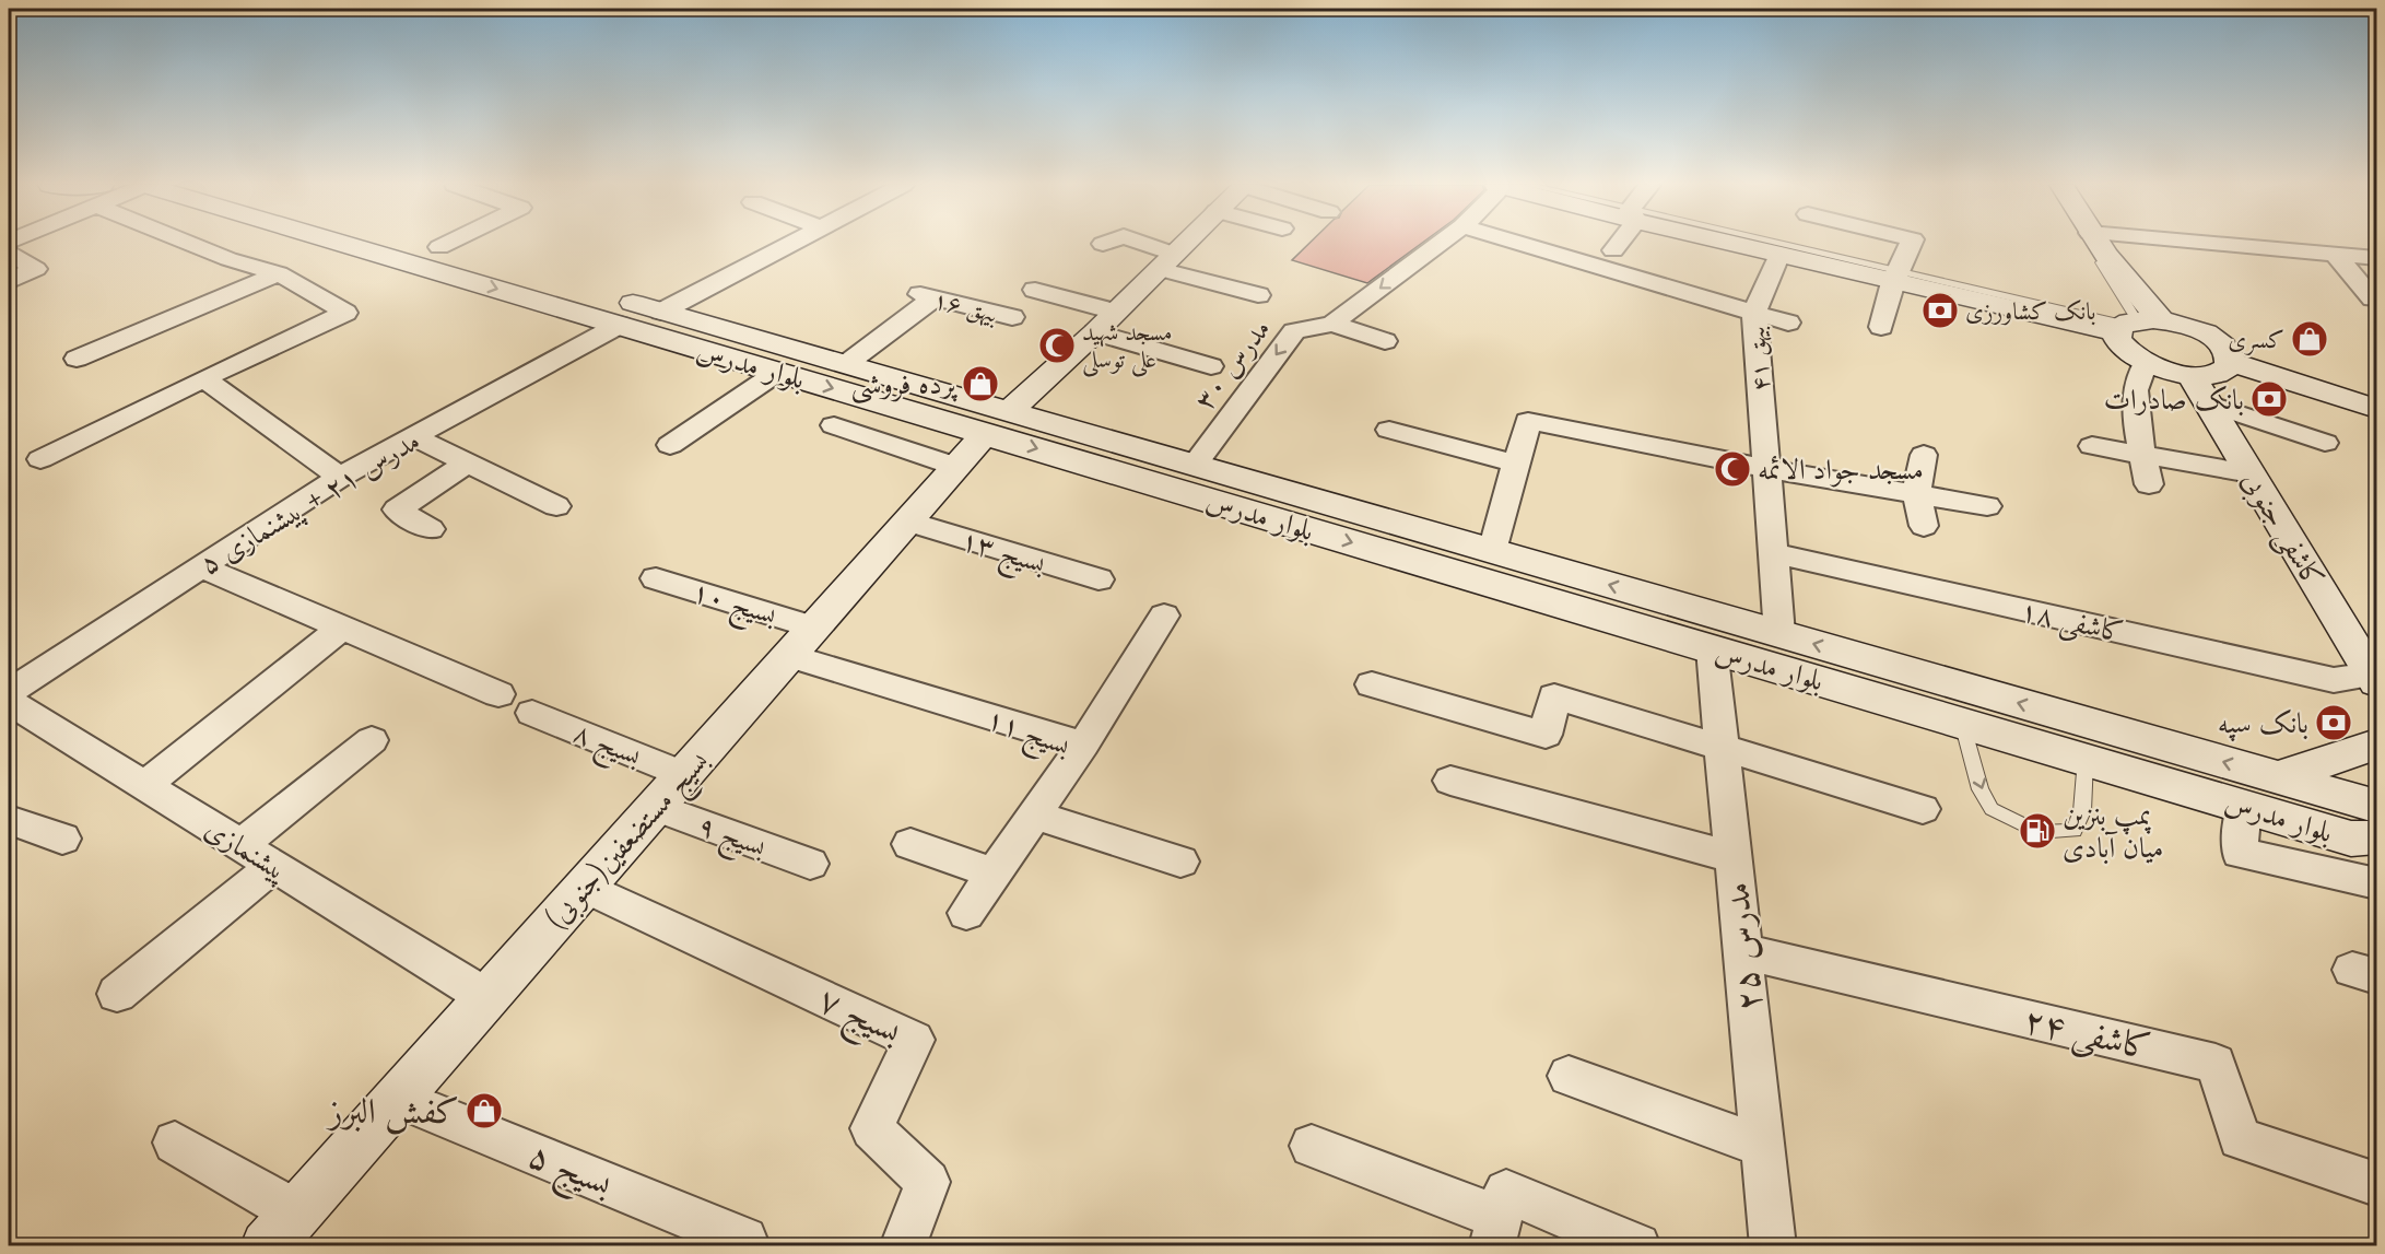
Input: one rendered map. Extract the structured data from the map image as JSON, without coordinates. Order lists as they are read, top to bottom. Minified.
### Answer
{"streets":{"main road":["بلوار مدرس","کاشفی جنوبی","بسیج مستضعفین(جنوبی)"],"street":["بیهق ۱۶","بیهق ۴۱","مدرس ۳۰","مدرس ۲۱ + پیشنمازی ۵","بسیج ۱۳","بسیج ۱۰","کاشفی ۱۸","بسیج ۱۱","بسیج ۸","بسیج ۹","پیشنمازی","مدرس ۲۵","بسیج ۷","کاشفی ۲۴","بسیج ۵"]},"crossings":[["بیهق ۱۶","بلوار مدرس"],["بیهق ۴۱","بلوار مدرس"],["بیهق ۴۱","کاشفی ۱۸"],["بلوار مدرس","مدرس ۳۰"],["بلوار مدرس","مدرس ۲۱ + پیشنمازی ۵"],["بلوار مدرس","بسیج مستضعفین(جنوبی)"],["بلوار مدرس","مدرس ۲۵"],["کاشفی جنوبی","کاشفی ۱۸"],["بسیج ۱۳","بسیج مستضعفین(جنوبی)"],["بسیج ۱۰","بسیج ۱۱"],["بسیج ۱۰","بسیج مستضعفین(جنوبی)"],["بسیج ۱۱","بسیج مستضعفین(جنوبی)"],["بسیج ۸","بسیج مستضعفین(جنوبی)"],["بسیج ۹","بسیج مستضعفین(جنوبی)"],["بسیج مستضعفین(جنوبی)","پیشنمازی"],["بسیج مستضعفین(جنوبی)","بسیج ۷"],["بسیج مستضعفین(جنوبی)","بسیج ۵"],["مدرس ۲۵","کاشفی ۲۴"]],"one_way":["مدرس ۳۰"],"places":{"bank":["بانک کشاورزی","بانک صادرات","بانک سپه"],"shop":["کسری","پرده فروشی","کفش البرز"],"mosque":["مسجد شهید علی توسلی","مسجد جواد الائمه"],"fuel station":["پمپ بنزین میان آبادی"]}}
